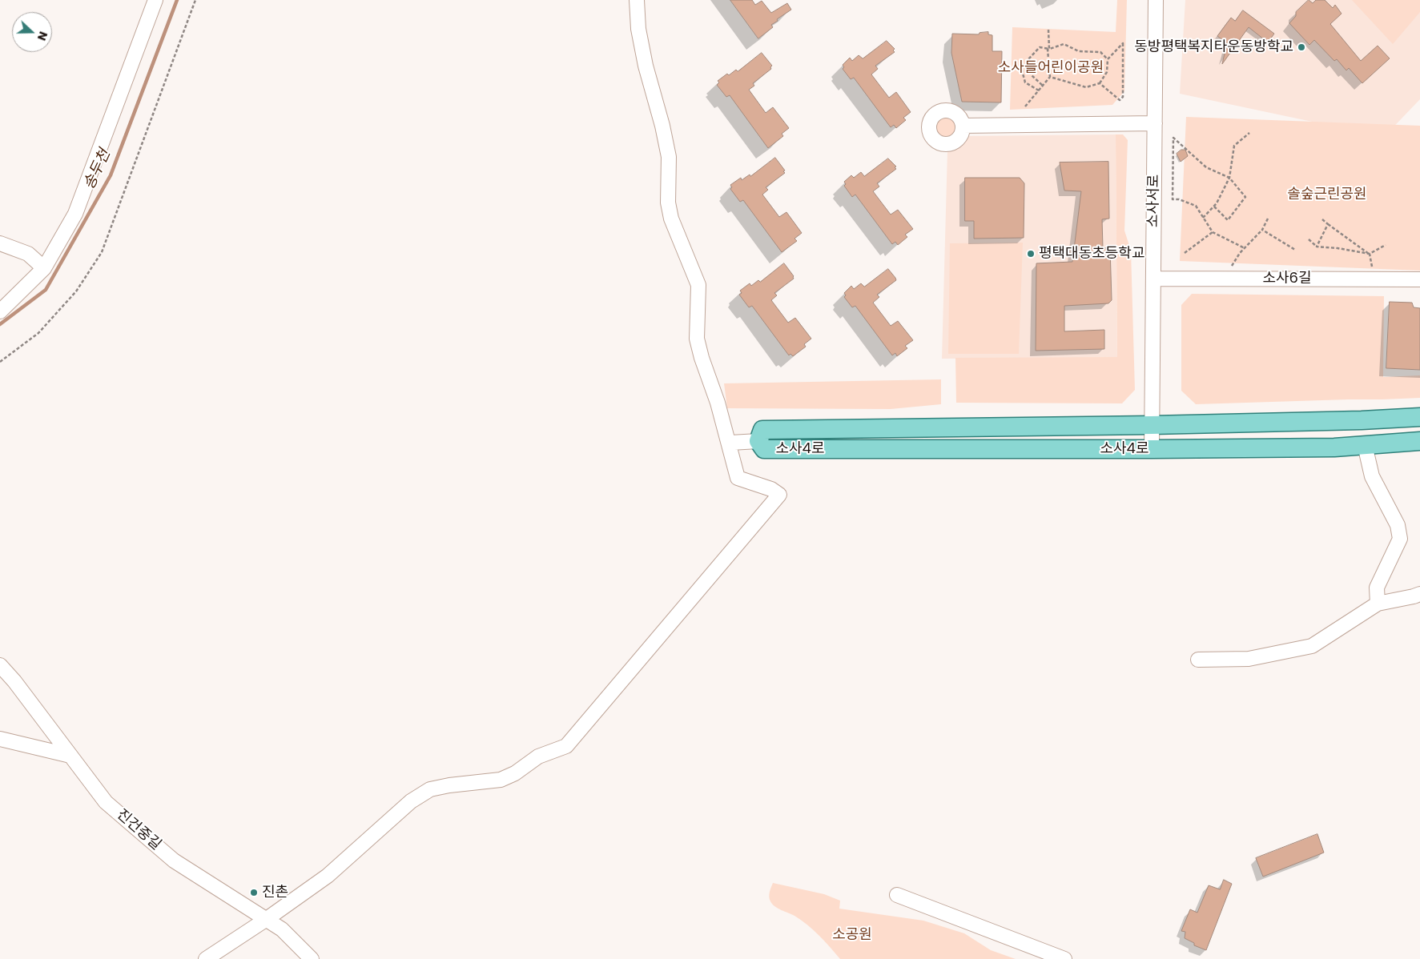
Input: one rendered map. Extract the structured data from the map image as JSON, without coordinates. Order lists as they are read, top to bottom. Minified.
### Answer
{"streets":{"main road":["소사4로"],"street":["소사서로","소사6길","진건중길"]},"crossings":[["소사서로","소사6길"],["소사서로","소사4로"]],"water":["송두천"],"parks":["소사들어린이공원","솔숲근린공원","소공원"],"places":["동방평택복지타운동방학교","평택대동초등학교","진촌"],"north":"right"}
